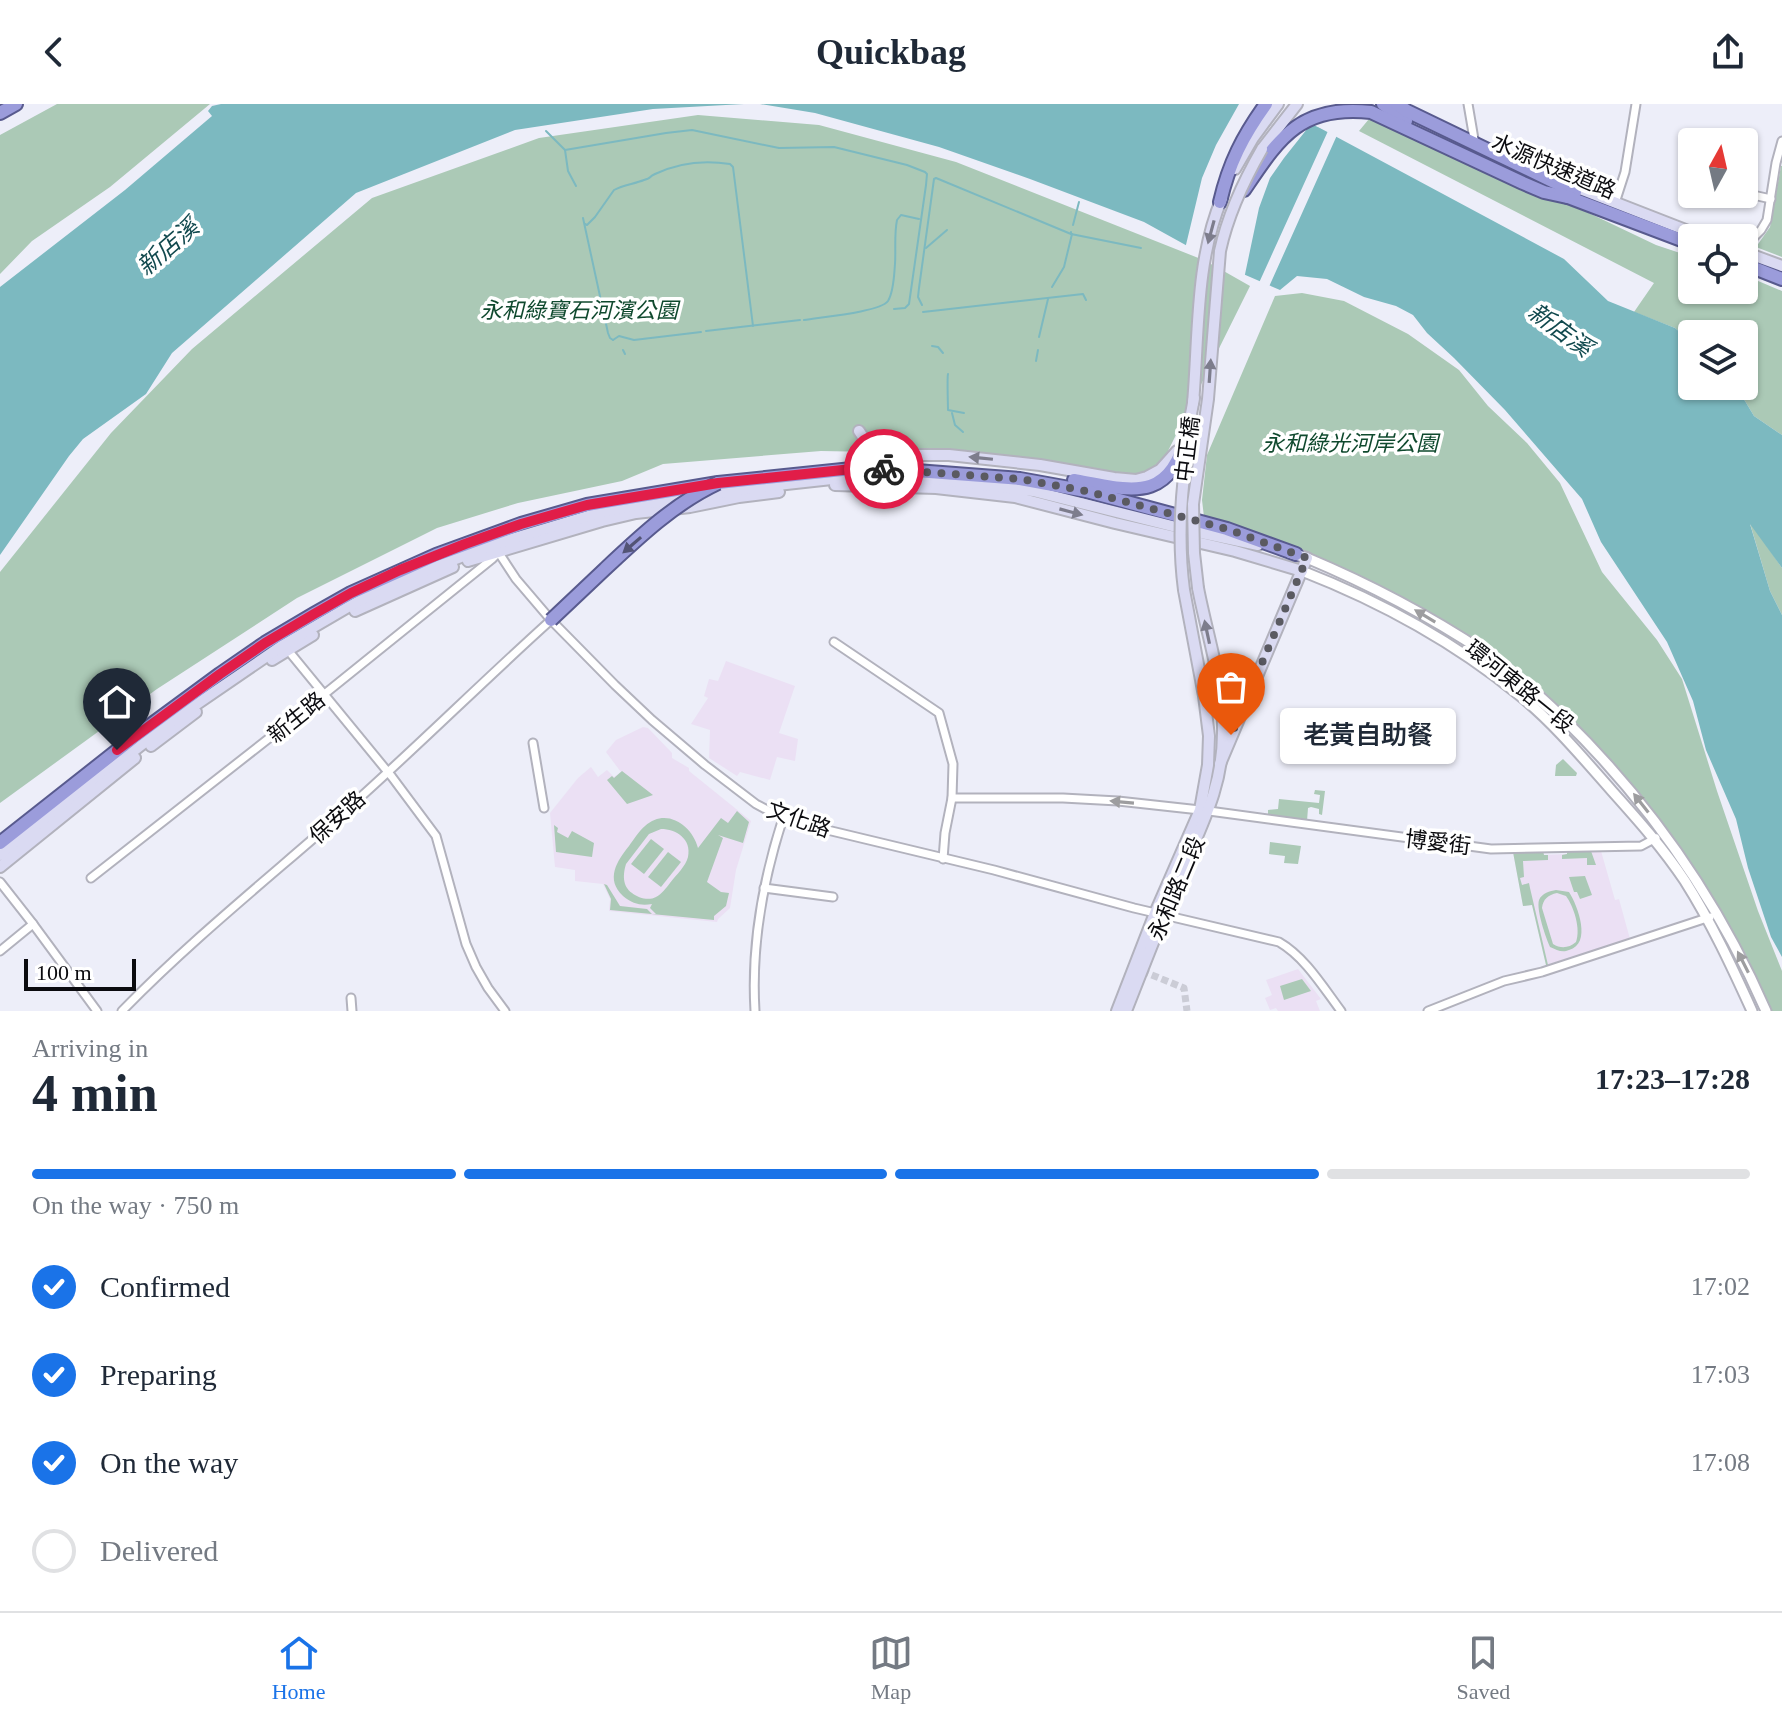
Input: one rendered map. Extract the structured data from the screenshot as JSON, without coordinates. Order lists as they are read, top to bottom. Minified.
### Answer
{"streets":{"highway":["水源快速道路"],"main road":["中正橋","環河東路一段","永和路二段"],"street":["新生路","保安路","文化路","博愛街"]},"crossings":[["中正橋","博愛街"],["中正橋","永和路二段"],["環河東路一段","博愛街"],["新生路","文化路"],["保安路","文化路"],["文化路","永和路二段"],["博愛街","永和路二段"]],"one_way":["環河東路一段","博愛街"],"water":["新店溪"],"parks":["永和綠寶石河濱公園","永和綠光河岸公園"],"places":["老黃自助餐"],"scale_bar":"100 m","north":"top","page":{"header":"Quickbag","bubble":"老黃自助餐","scale":"100 m","heading":["4 min","Arriving in","17:23–17:28"],"bar":"On the way · 750 m","list":[["Confirmed","17:02"],["Preparing","17:03"],["On the way","17:08"],"Delivered"],"tabs":["Home","Map","Saved"]}}
